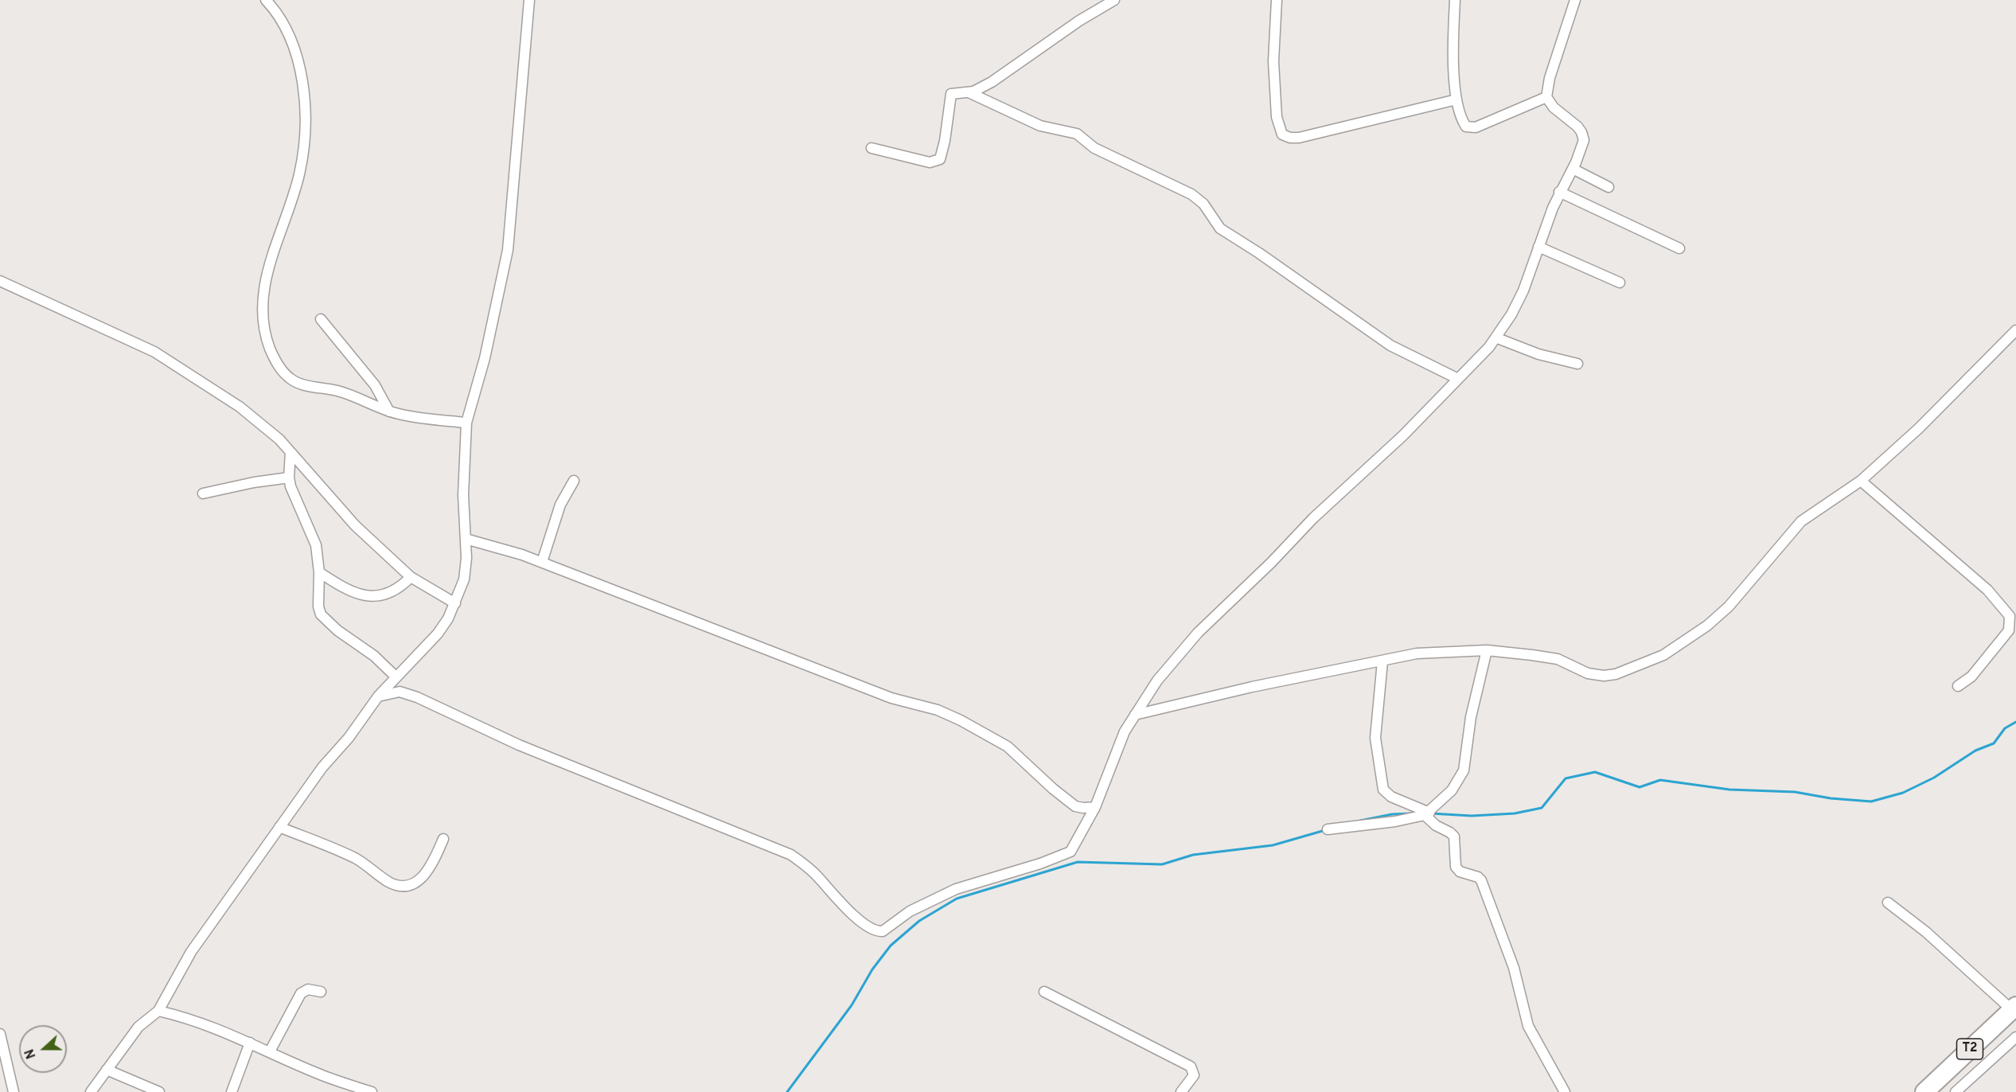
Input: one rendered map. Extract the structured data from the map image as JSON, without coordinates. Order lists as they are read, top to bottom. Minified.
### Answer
{"streets":{"highway":["T2"]},"north":"left"}
